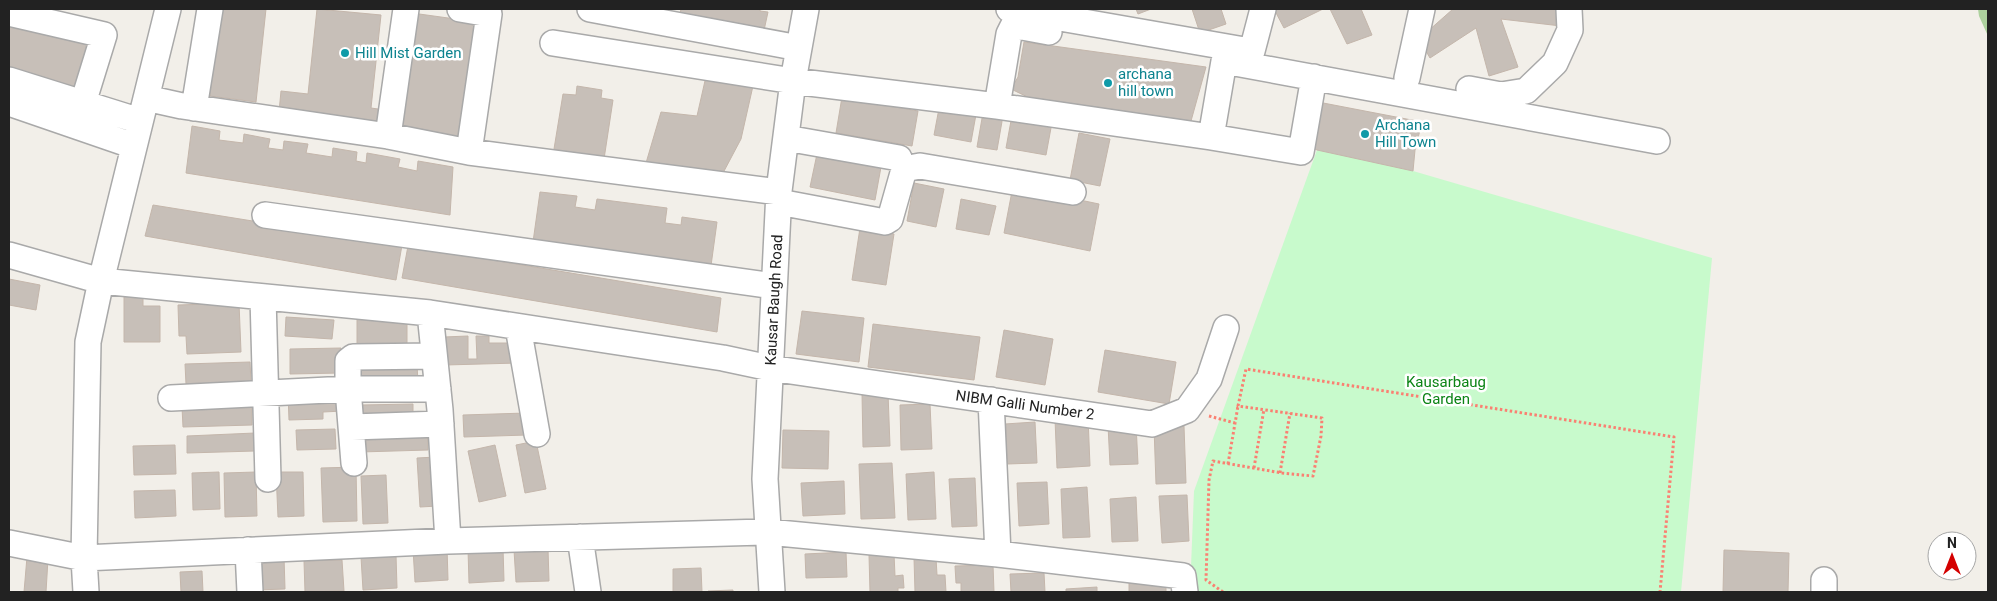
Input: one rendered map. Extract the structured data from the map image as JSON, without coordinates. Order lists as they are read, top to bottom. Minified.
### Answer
{"streets":{"street":["Kausar Baugh Road","NIBM Galli Number 2"]},"crossings":[["Kausar Baugh Road","NIBM Galli Number 2"]],"parks":["Kausarbaug Garden"],"places":["Hill Mist Garden","archana hill town","Archana Hill Town"],"north":"top"}
